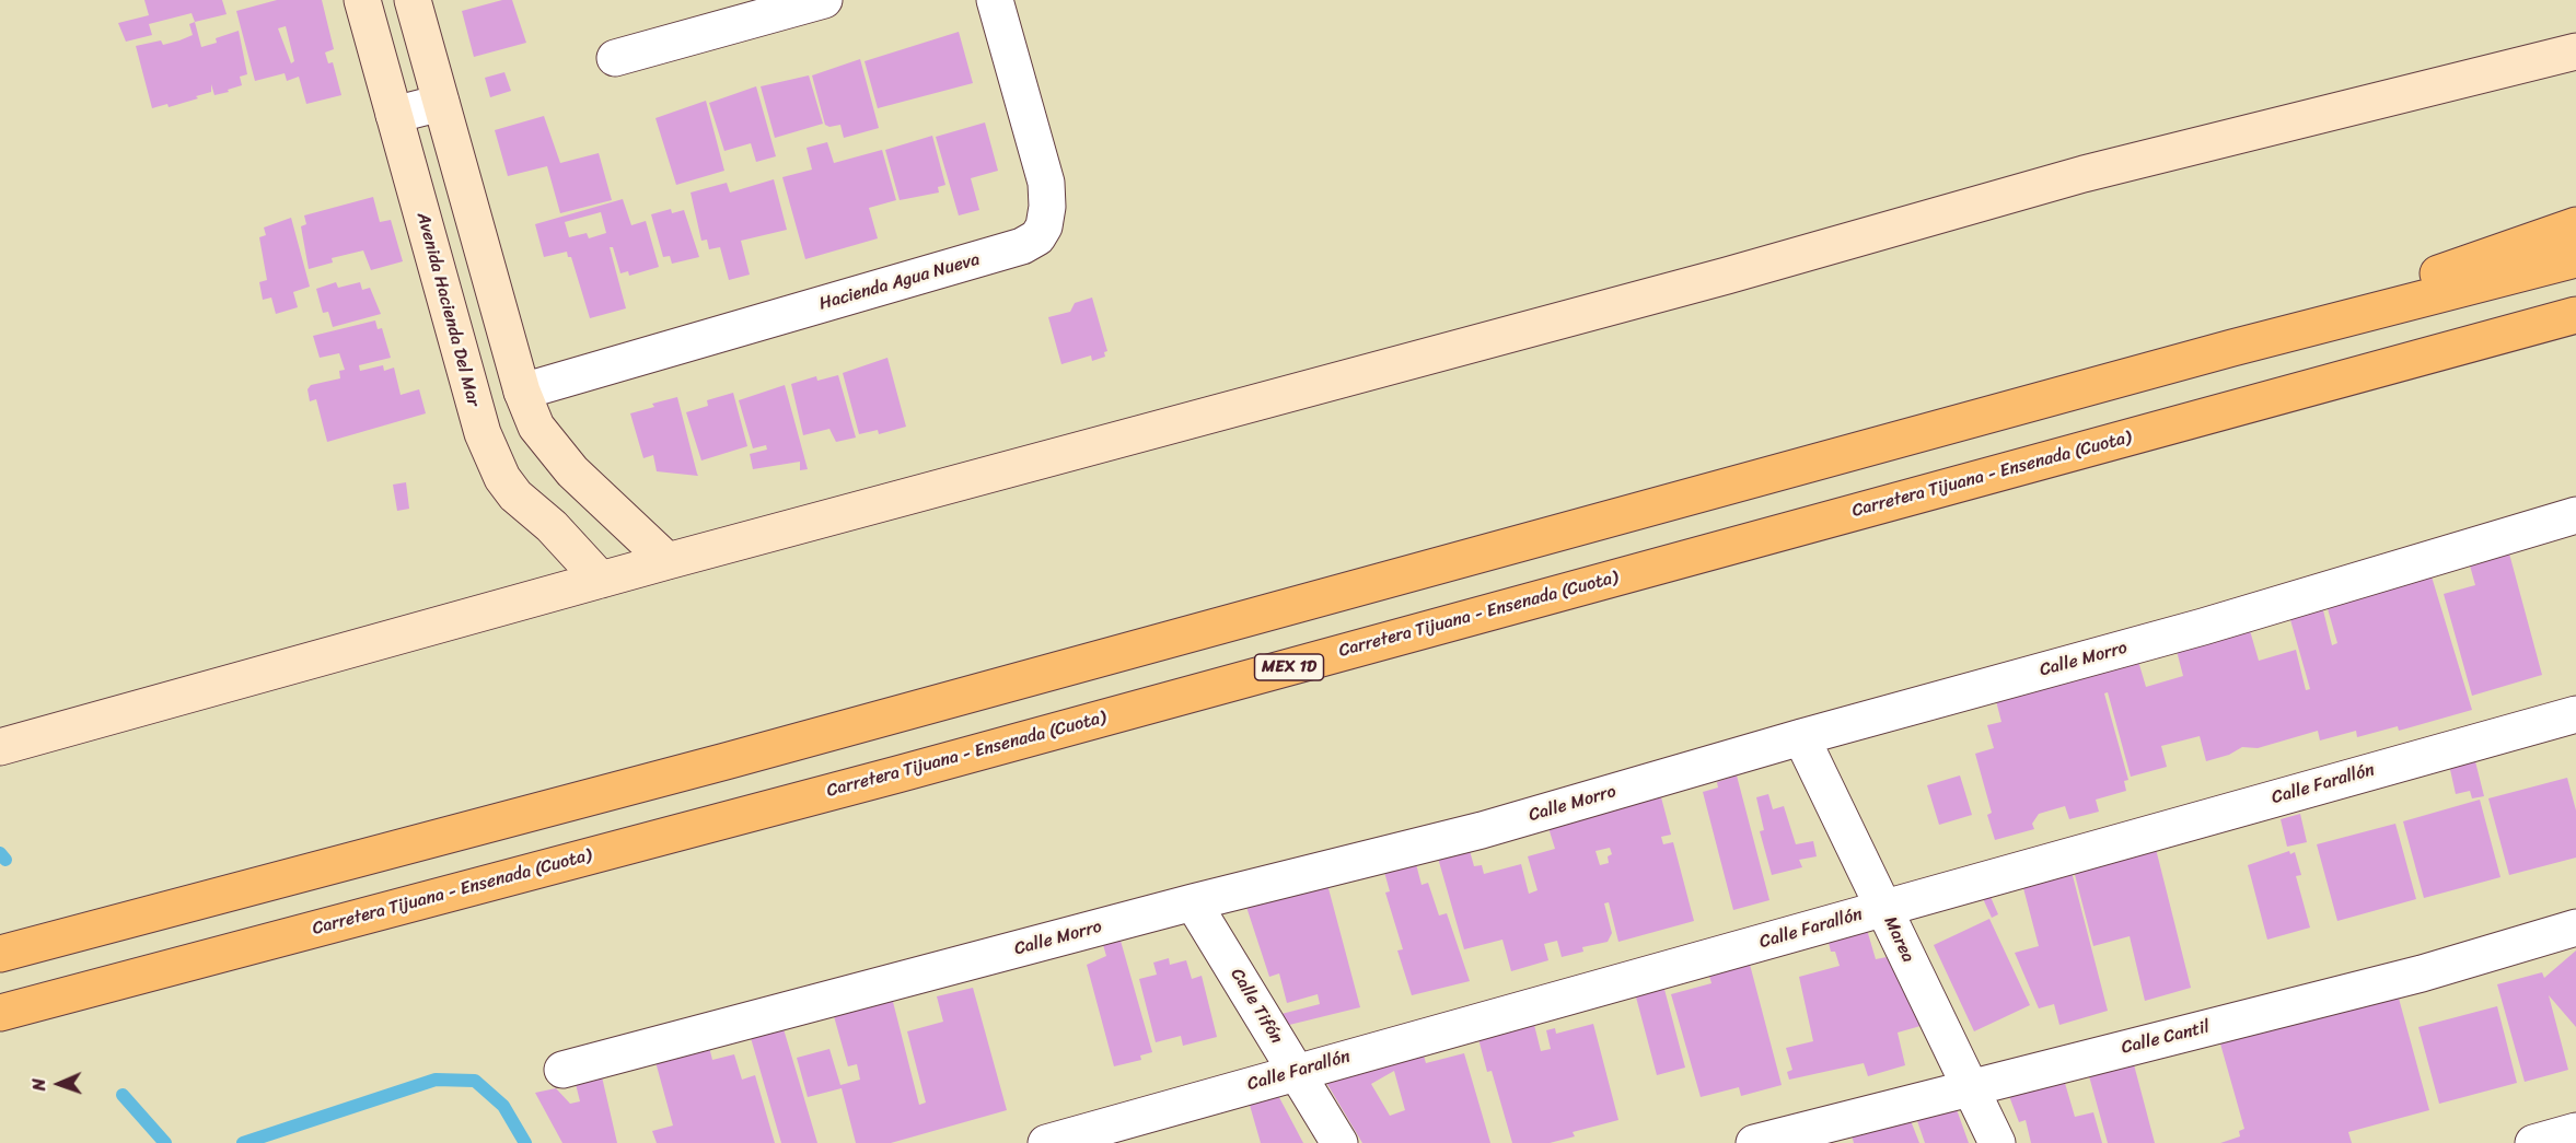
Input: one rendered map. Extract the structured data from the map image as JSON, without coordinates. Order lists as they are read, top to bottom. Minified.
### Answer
{"streets":{"highway":["Carretera Tijuana - Ensenada (Cuota)","MEX 1D"],"street":["Hacienda Agua Nueva","Avenida Hacienda Del Mar","Calle Morro","Calle Farallón","Marea","Calle Tifón","Calle Cantil"]},"crossings":[["Calle Morro","Marea"],["Calle Morro","Calle Tifón"],["Calle Farallón","Marea"],["Calle Farallón","Calle Tifón"],["Marea","Calle Cantil"]],"north":"left"}
